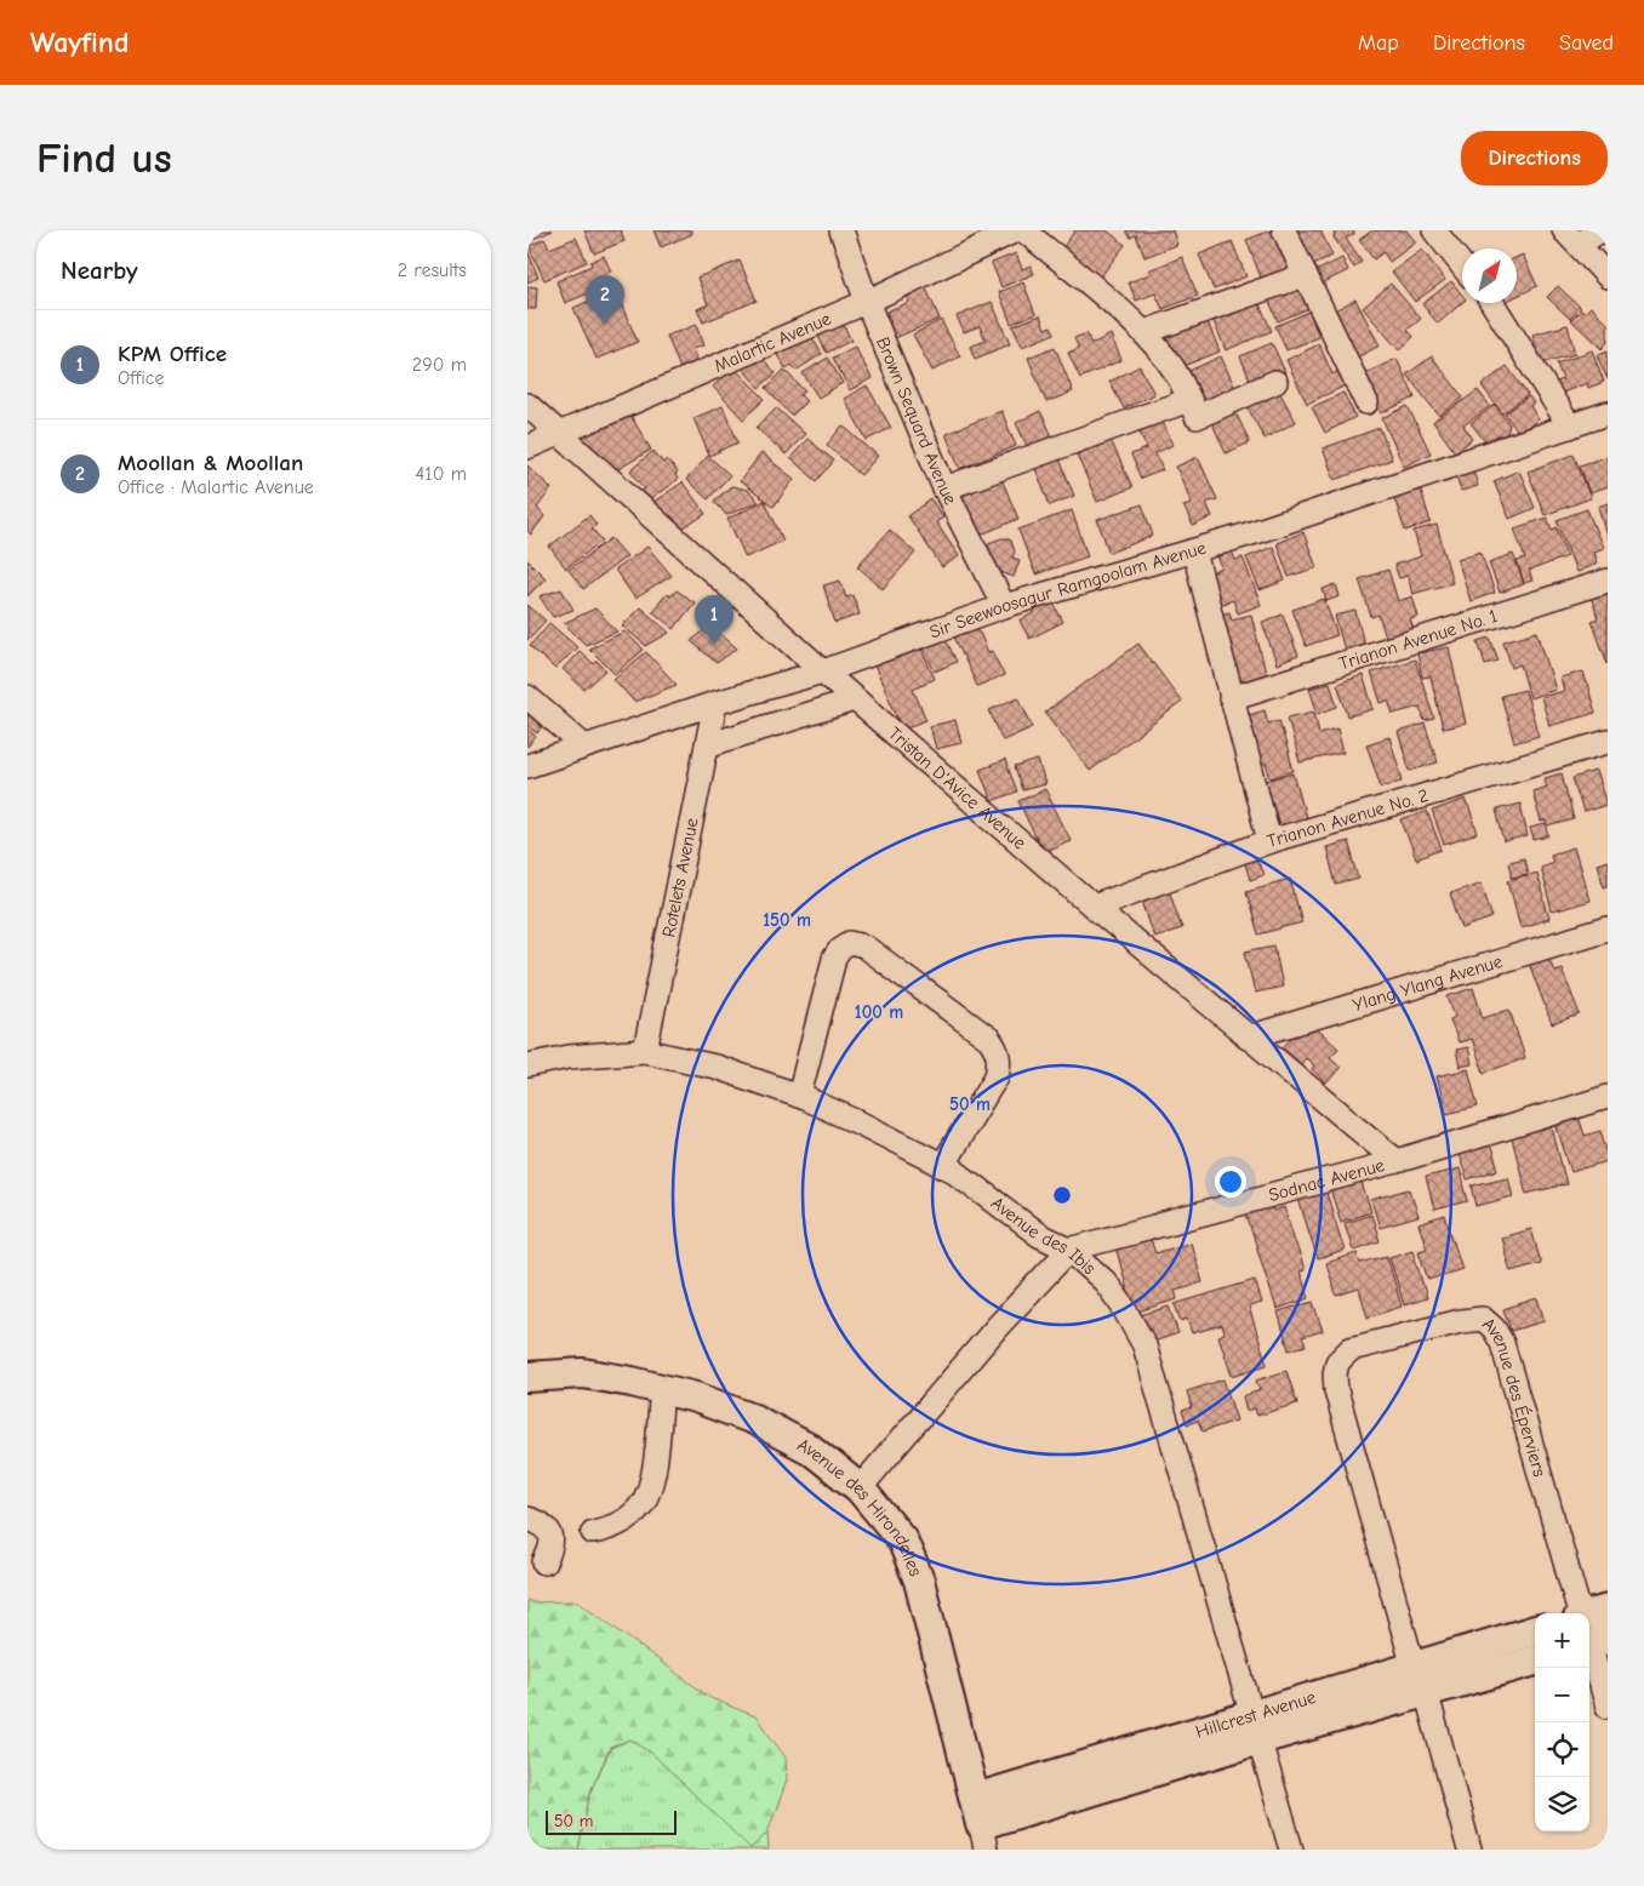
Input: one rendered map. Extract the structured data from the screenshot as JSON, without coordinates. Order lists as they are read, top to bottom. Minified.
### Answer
{"streets":{"main road":["Avenue des Hirondelles","Hillcrest Avenue"],"street":["Malartic Avenue","Brown Sequard Avenue","Sir Seewoosagur Ramgoolam Avenue","Trianon Avenue No. 1","Tristan D'Avice Avenue","Trianon Avenue No. 2","Rotelets Avenue","Ylang Ylang Avenue","Sodnac Avenue","Avenue des Ibis","Avenue des Éperviers"]},"crossings":[["Malartic Avenue","Brown Sequard Avenue"],["Malartic Avenue","Tristan D'Avice Avenue"],["Brown Sequard Avenue","Sir Seewoosagur Ramgoolam Avenue"],["Sir Seewoosagur Ramgoolam Avenue","Tristan D'Avice Avenue"],["Sir Seewoosagur Ramgoolam Avenue","Rotelets Avenue"],["Tristan D'Avice Avenue","Trianon Avenue No. 2"],["Tristan D'Avice Avenue","Ylang Ylang Avenue"],["Tristan D'Avice Avenue","Sodnac Avenue"],["Rotelets Avenue","Avenue des Ibis"],["Sodnac Avenue","Avenue des Ibis"],["Avenue des Ibis","Hillcrest Avenue"],["Avenue des Éperviers","Hillcrest Avenue"],["Avenue des Hirondelles","Hillcrest Avenue"]],"scale_bar":"50 m","north":"top right","page":{"header":"Wayfind","nav":["Map","Directions","Saved"],"buttons":"Directions","title":"Find us","heading":["Nearby","2 results"],"pins":["2","1"],"list":[{"mark":"1","name":"KPM Office","note":"Office","value":"290 m"},{"mark":"2","name":"Moollan & Moollan","note":"Office · Malartic Avenue","value":"410 m"}],"map_buttons":["+","−"],"scale":"50 m"},"rings":["150 m","100 m","50 m"]}
